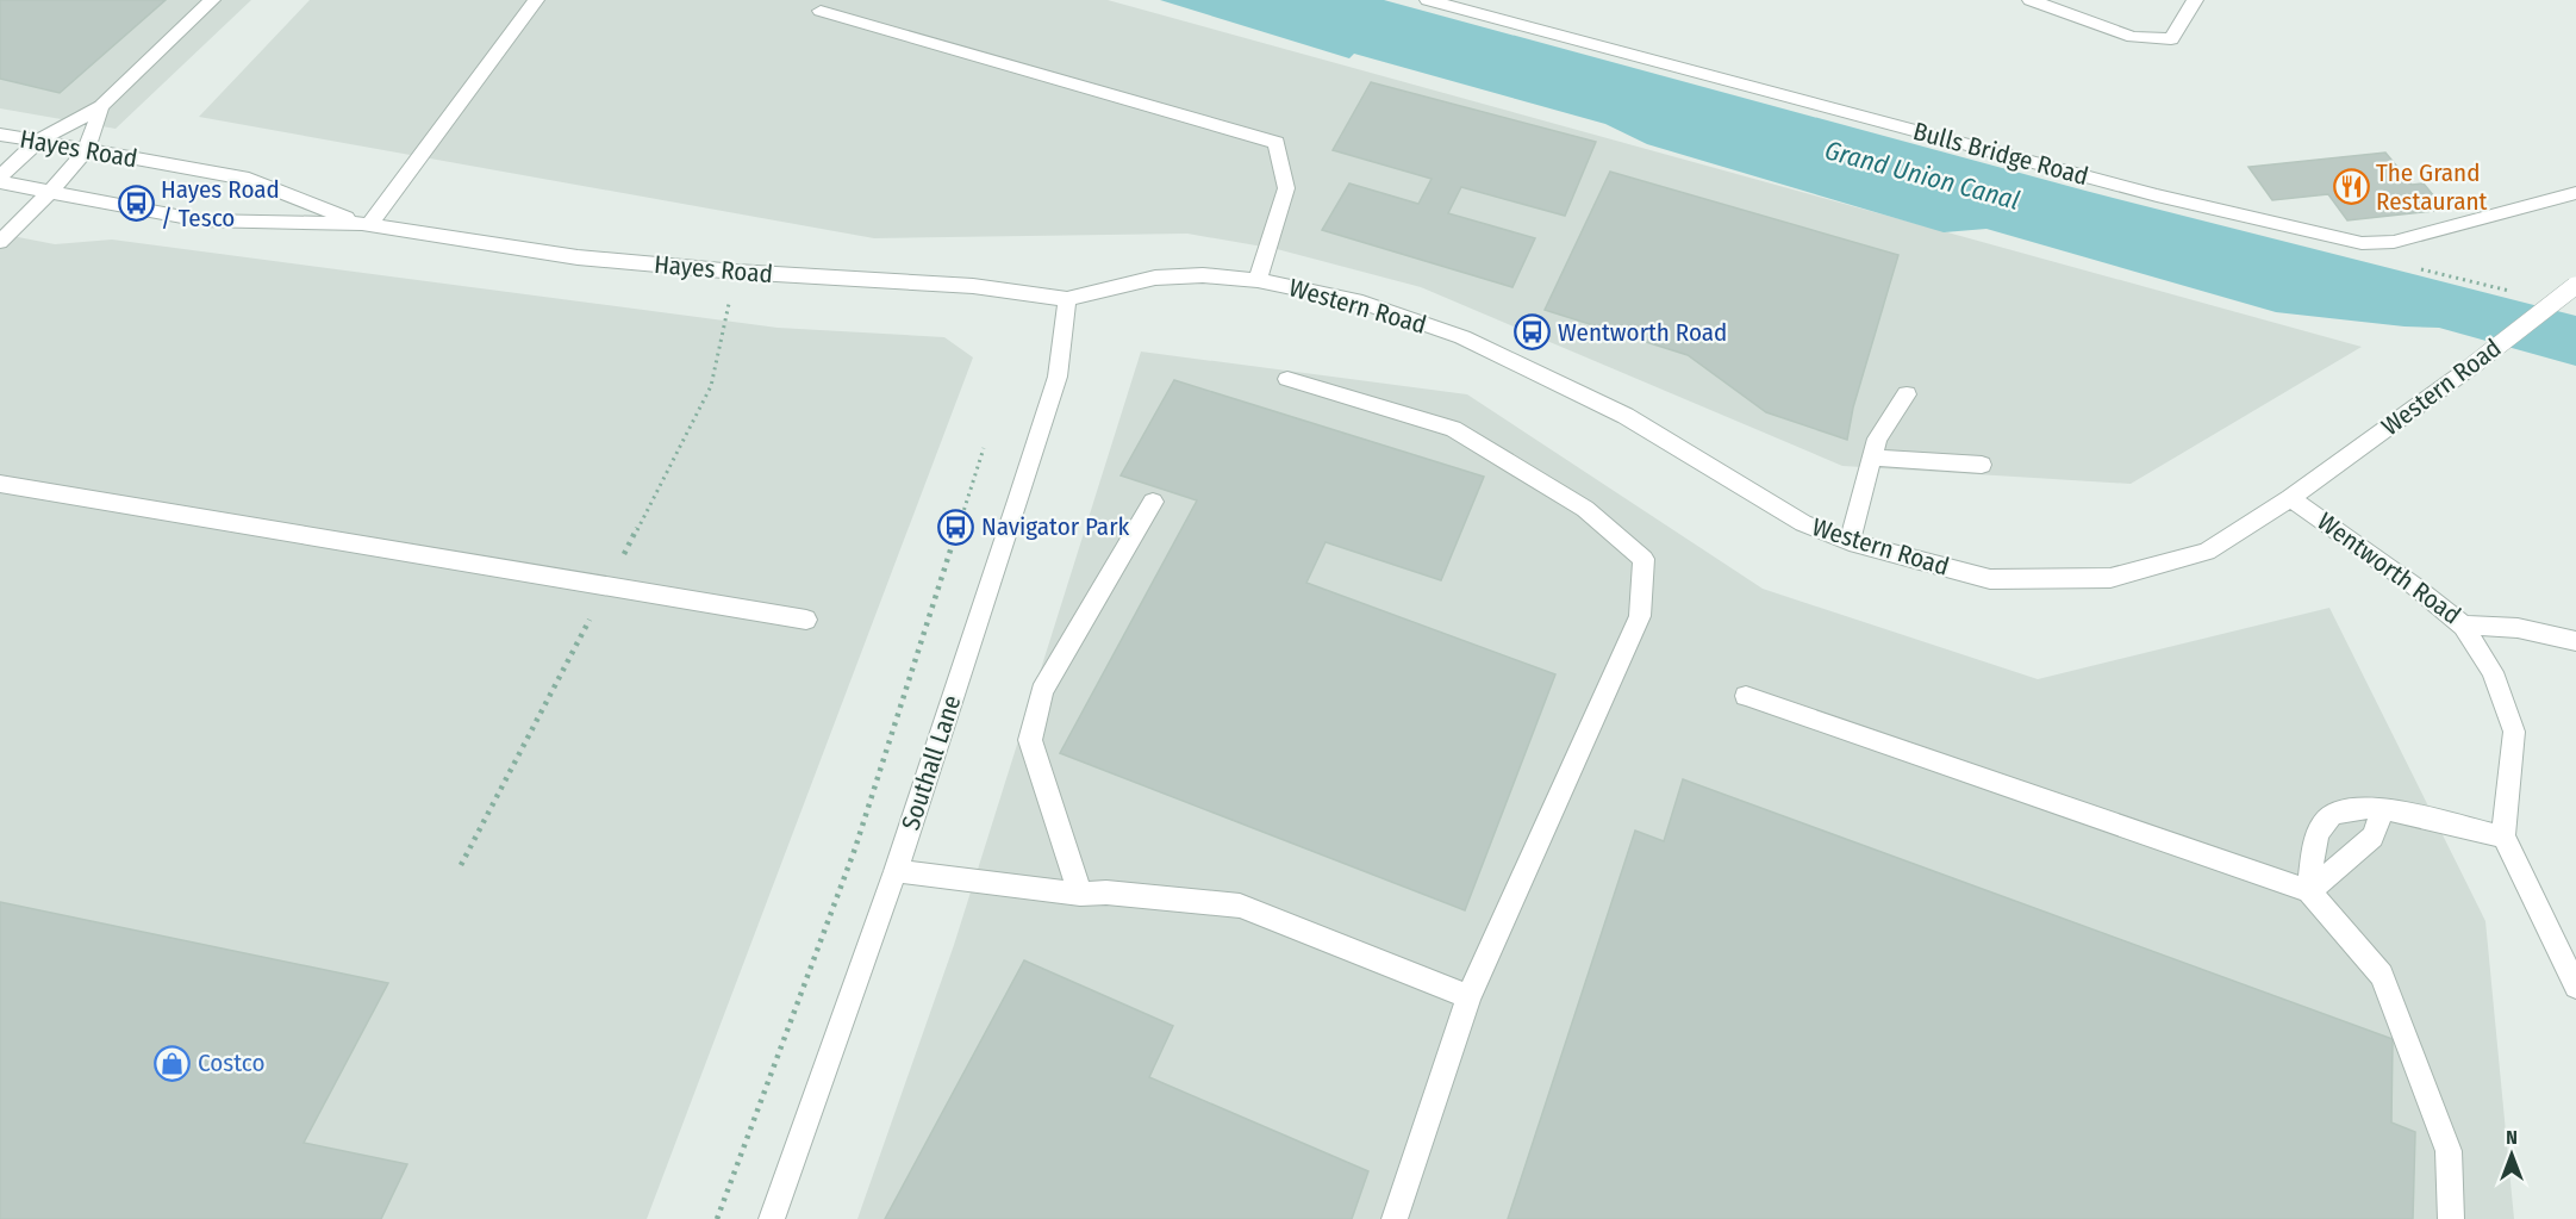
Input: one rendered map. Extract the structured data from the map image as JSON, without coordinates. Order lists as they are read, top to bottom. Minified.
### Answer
{"streets":{"street":["Hayes Road","Bulls Bridge Road","Western Road","Wentworth Road","Southall Lane"]},"crossings":[["Hayes Road","Western Road"],["Hayes Road","Southall Lane"],["Western Road","Wentworth Road"],["Western Road","Southall Lane"]],"water":["Grand Union Canal"],"places":{"restaurant":["The Grand Restaurant"],"bus stop":["Hayes Road / Tesco","Wentworth Road","Navigator Park"],"shop":["Costco"]},"north":"top"}
